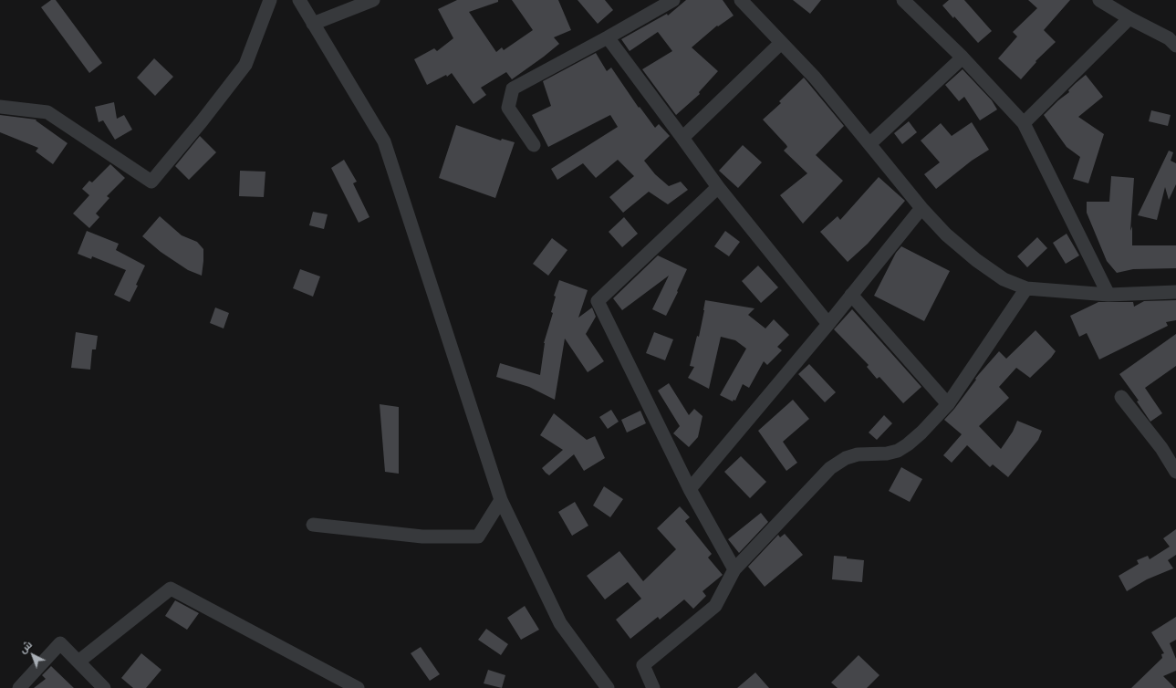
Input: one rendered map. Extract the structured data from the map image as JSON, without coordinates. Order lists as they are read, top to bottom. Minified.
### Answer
{"north":"top left"}
